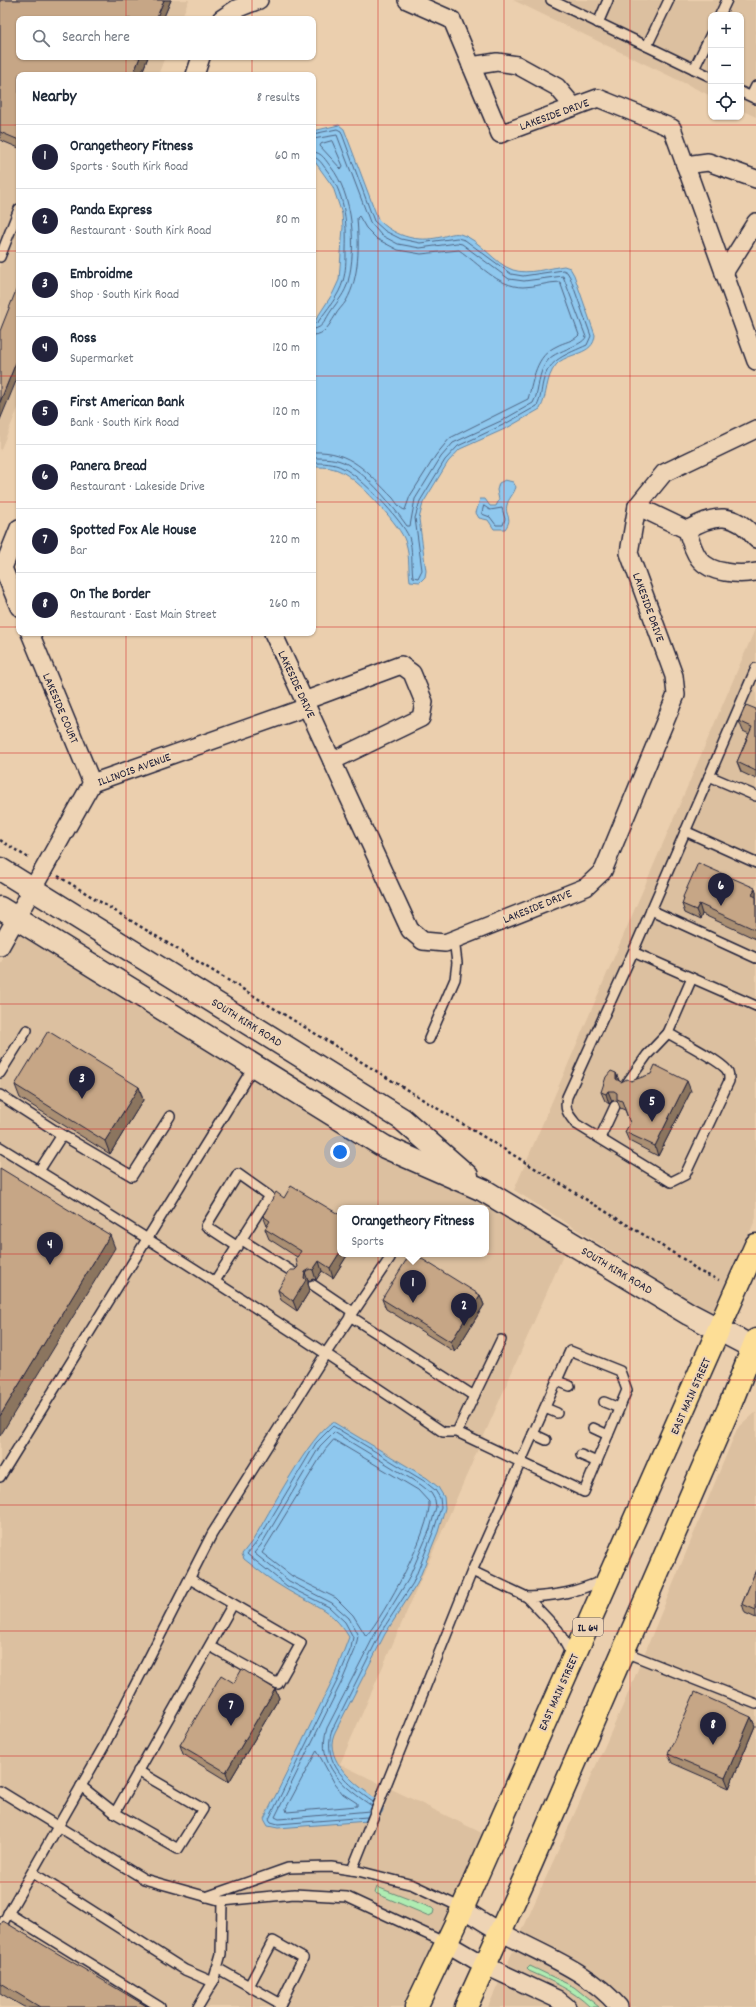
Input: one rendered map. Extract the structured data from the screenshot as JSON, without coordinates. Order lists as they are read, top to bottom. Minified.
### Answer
{"streets":{"main road":["SOUTH KIRK ROAD","EAST MAIN STREET","IL 64"],"street":["LAKESIDE DRIVE","LAKESIDE COURT","ILLINOIS AVENUE"]},"crossings":[["LAKESIDE DRIVE","ILLINOIS AVENUE"],["LAKESIDE COURT","ILLINOIS AVENUE"],["ILLINOIS AVENUE","SOUTH KIRK ROAD"],["SOUTH KIRK ROAD","EAST MAIN STREET"]],"page":{"map_buttons":["+","−"],"search":"Search here","heading":["Nearby","8 results"],"list":[{"mark":"1","name":"Orangetheory Fitness","note":"Sports · South Kirk Road","value":"60 m"},{"mark":"2","name":"Panda Express","note":"Restaurant · South Kirk Road","value":"80 m"},{"mark":"3","name":"Embroidme","note":"Shop · South Kirk Road","value":"100 m"},{"mark":"4","name":"Ross","note":"Supermarket","value":"120 m"},{"mark":"5","name":"First American Bank","note":"Bank · South Kirk Road","value":"120 m"},{"mark":"6","name":"Panera Bread","note":"Restaurant · Lakeside Drive","value":"170 m"},{"mark":"7","name":"Spotted Fox Ale House","note":"Bar","value":"220 m"},{"mark":"8","name":"On The Border","note":"Restaurant · East Main Street","value":"260 m"}],"pins":["6","3","5","4","1","2","7","8"],"popup":["Orangetheory Fitness","Sports"]}}
